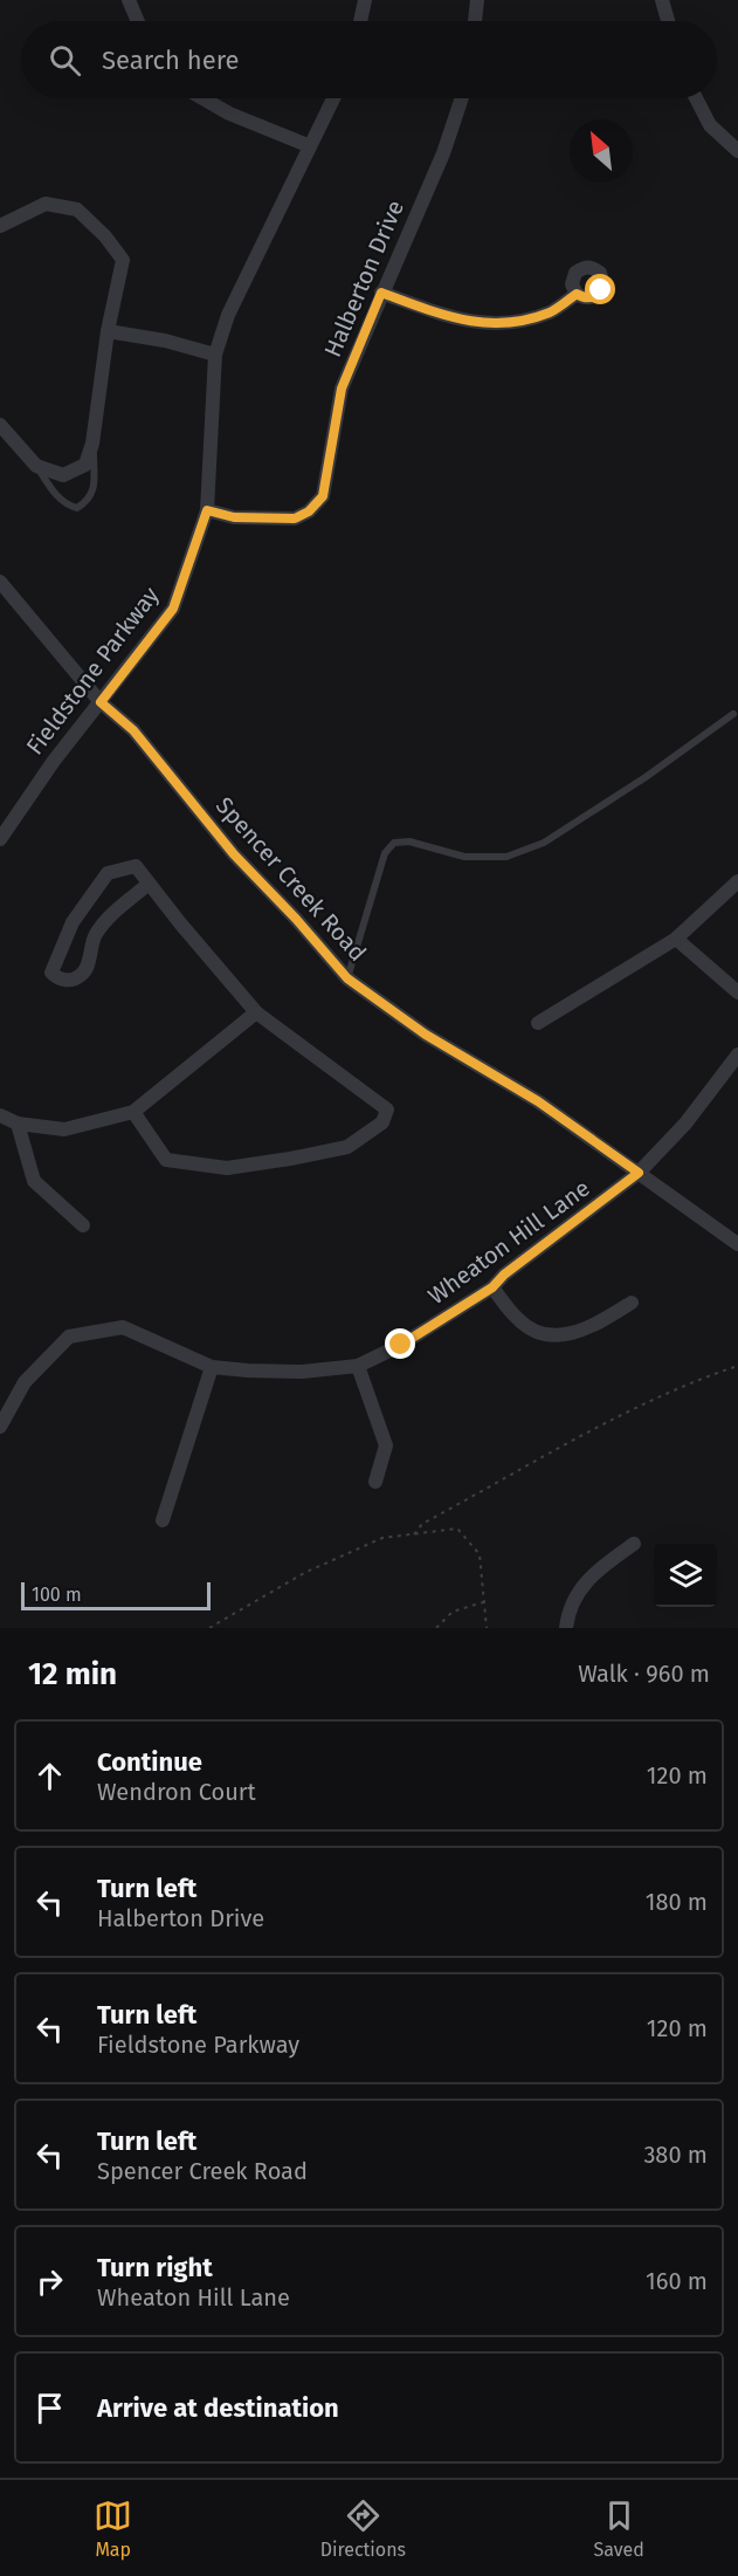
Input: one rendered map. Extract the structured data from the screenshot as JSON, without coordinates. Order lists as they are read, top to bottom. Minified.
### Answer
{"streets":{"street":["Halberton Drive","Fieldstone Parkway","Spencer Creek Road","Wheaton Hill Lane"]},"crossings":[["Halberton Drive","Fieldstone Parkway"],["Fieldstone Parkway","Spencer Creek Road"],["Spencer Creek Road","Wheaton Hill Lane"]],"scale_bar":"100 m","north":"top left","page":{"search":"Search here","scale":"100 m","heading":["12 min","Walk · 960 m"],"list":[["Continue","Wendron Court","120 m"],["Turn left","Halberton Drive","180 m"],["Turn left","Fieldstone Parkway","120 m"],["Turn left","Spencer Creek Road","380 m"],["Turn right","Wheaton Hill Lane","160 m"],"Arrive at destination"],"nav":["Map","Directions","Saved"]}}
